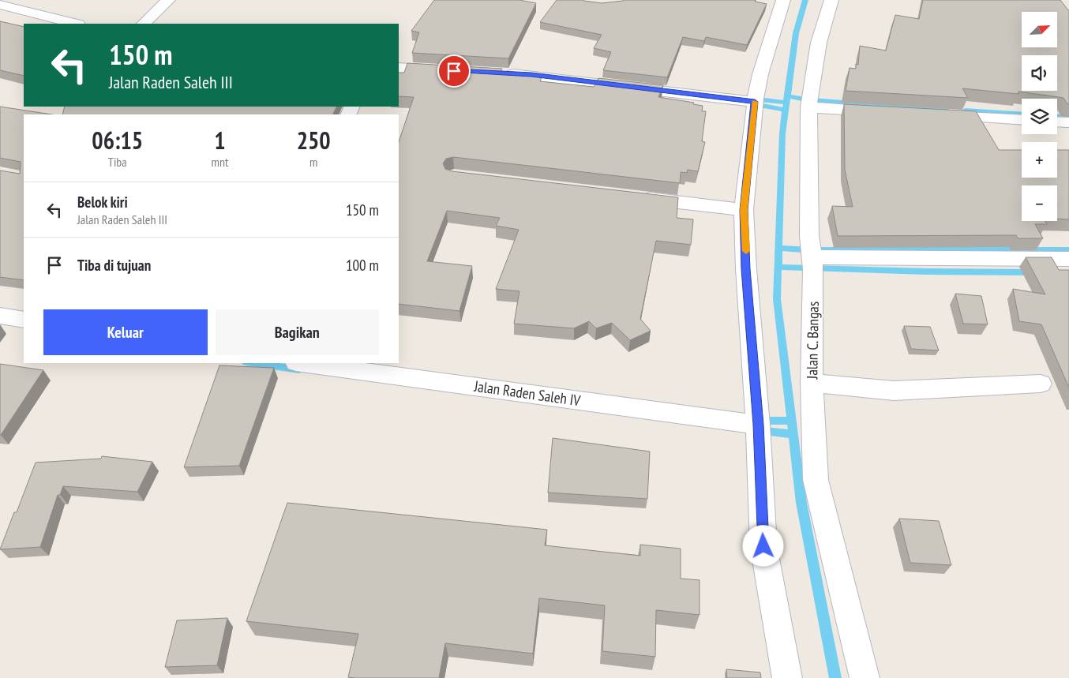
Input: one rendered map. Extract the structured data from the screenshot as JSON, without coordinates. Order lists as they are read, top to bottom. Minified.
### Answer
{"streets":{"street":["Jalan C. Bangas","Jalan Raden Saleh IV"]},"north":"top right","page":{"map_buttons":["+","−"],"turn":["150 m","Jalan Raden Saleh III"],"eta":["06:15","Tiba","1","mnt","250","m"],"list":[{"name":"Belok kiri","note":"Jalan Raden Saleh III","value":"150 m"},{"name":"Tiba di tujuan","value":"100 m"}],"buttons":["Keluar","Bagikan"]}}
